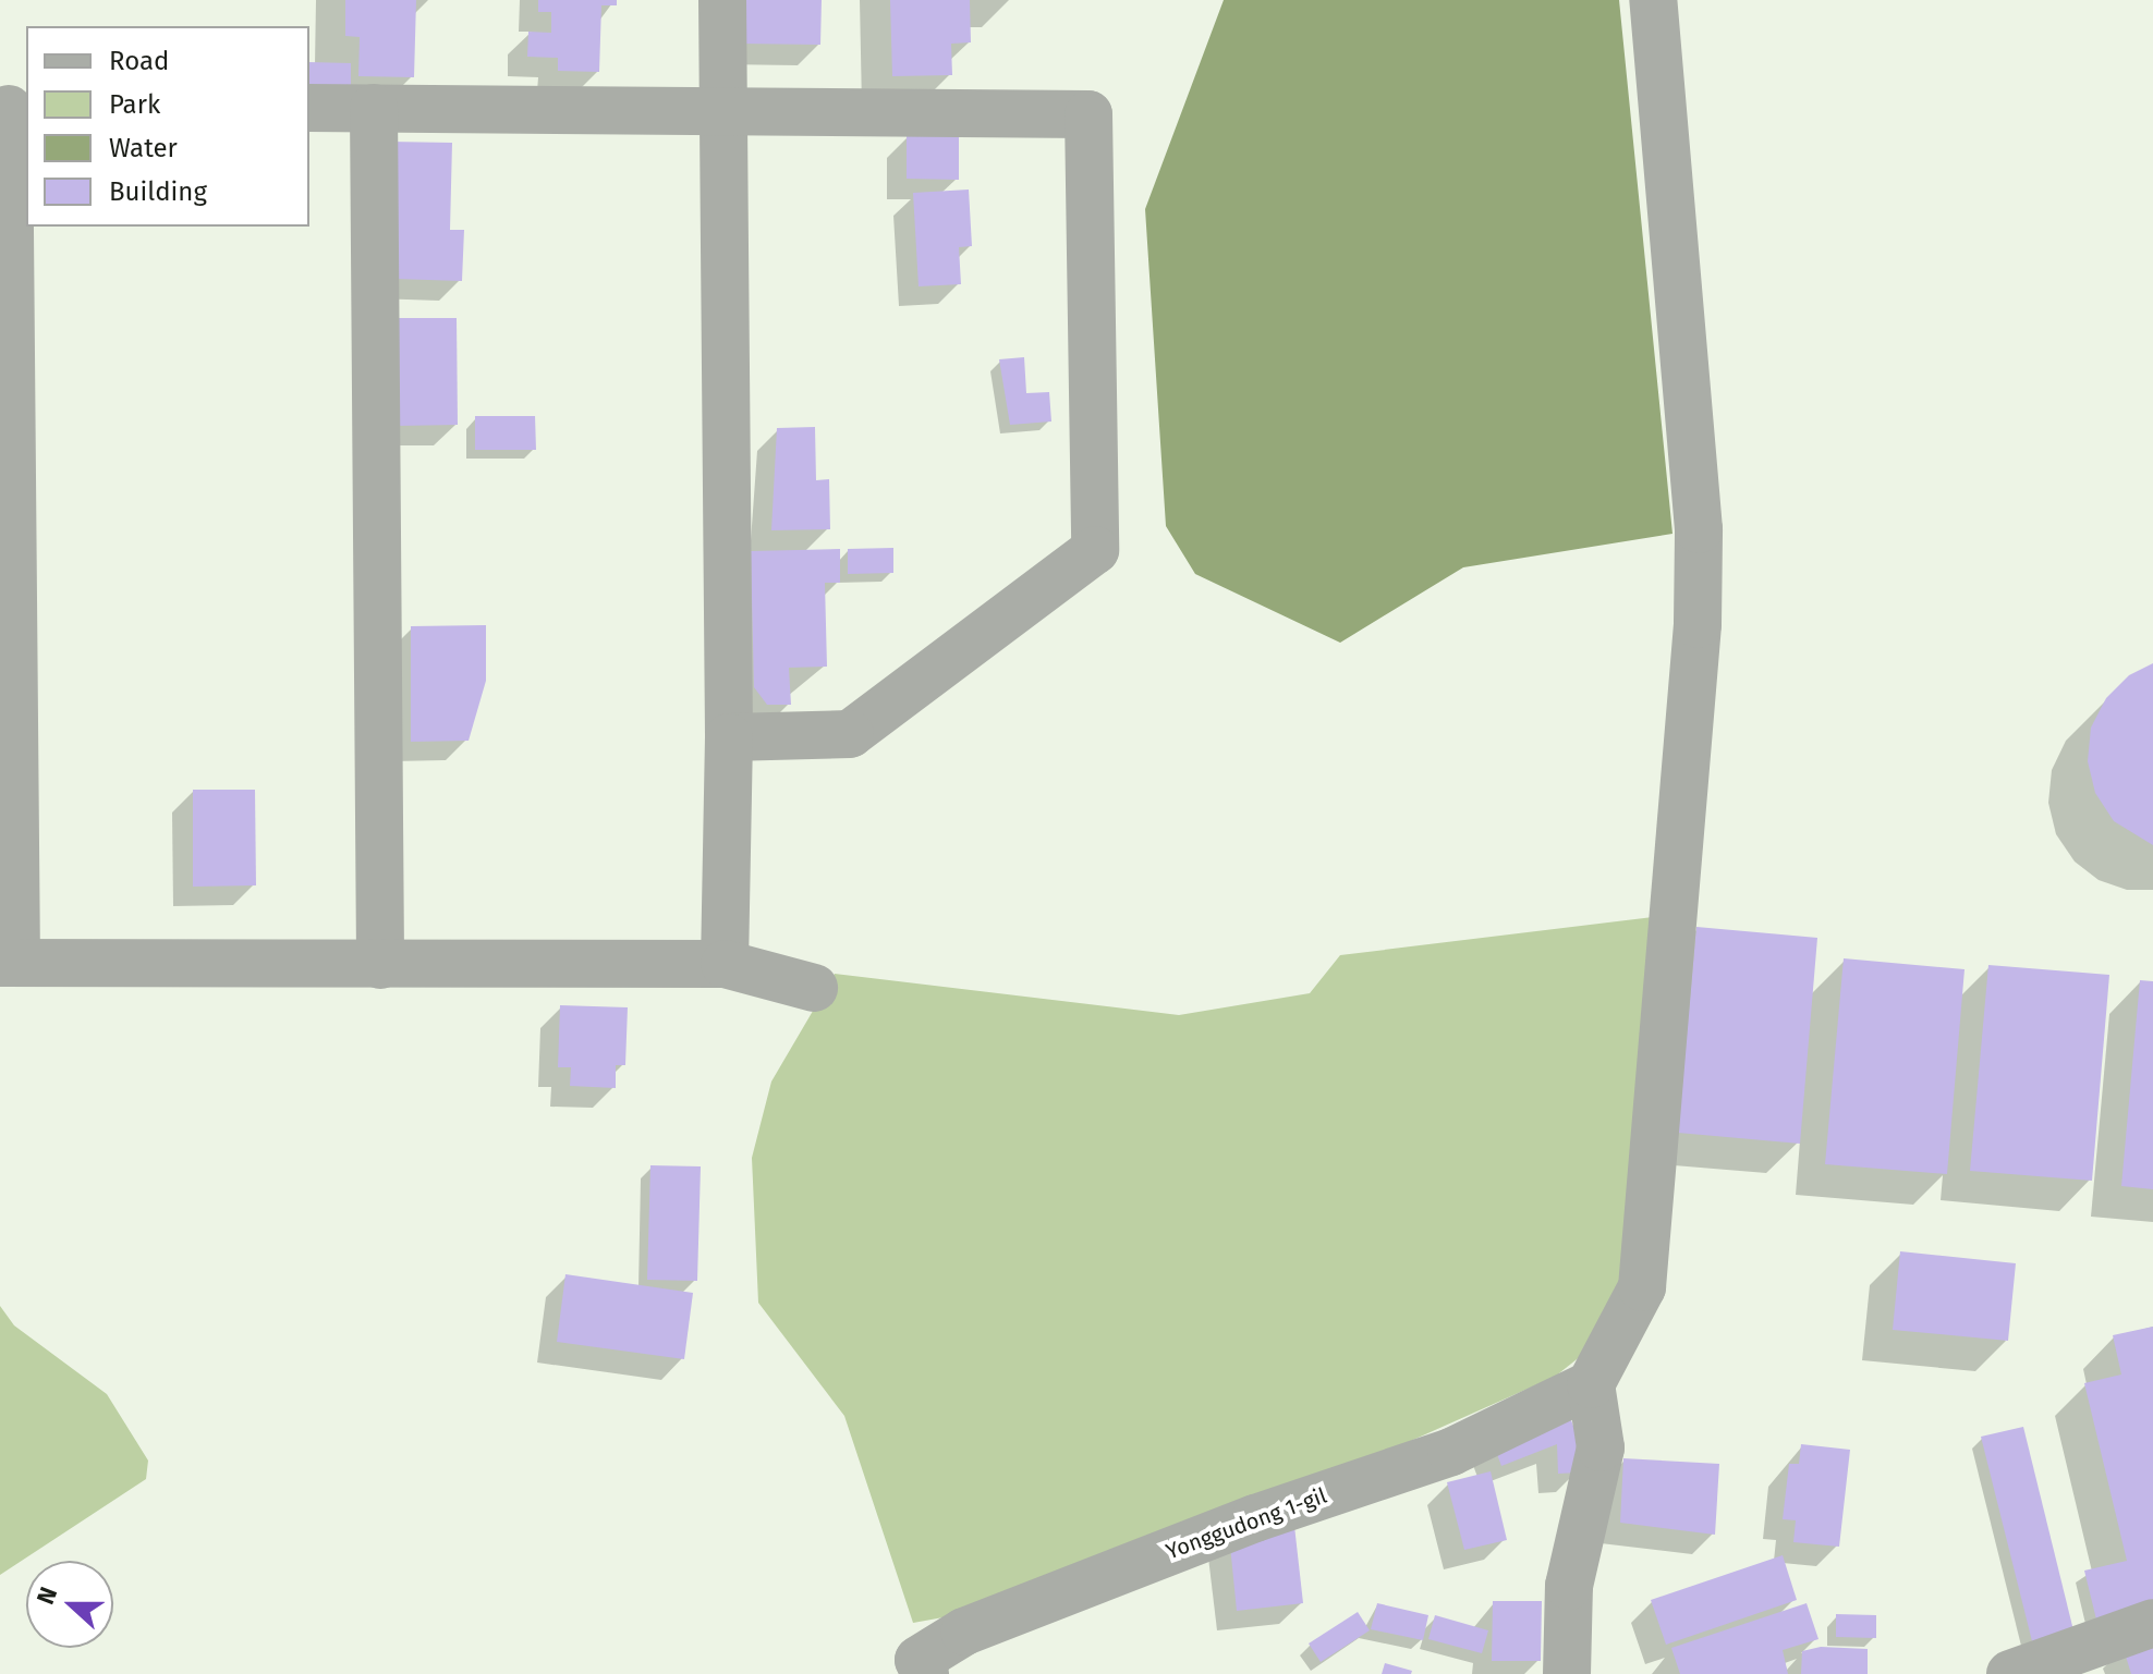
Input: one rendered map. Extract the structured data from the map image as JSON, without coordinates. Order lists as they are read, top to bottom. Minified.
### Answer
{"streets":{"street":["Yonggudong 1-gil"]},"legend":["Road","Park","Water","Building"],"north":"left"}
